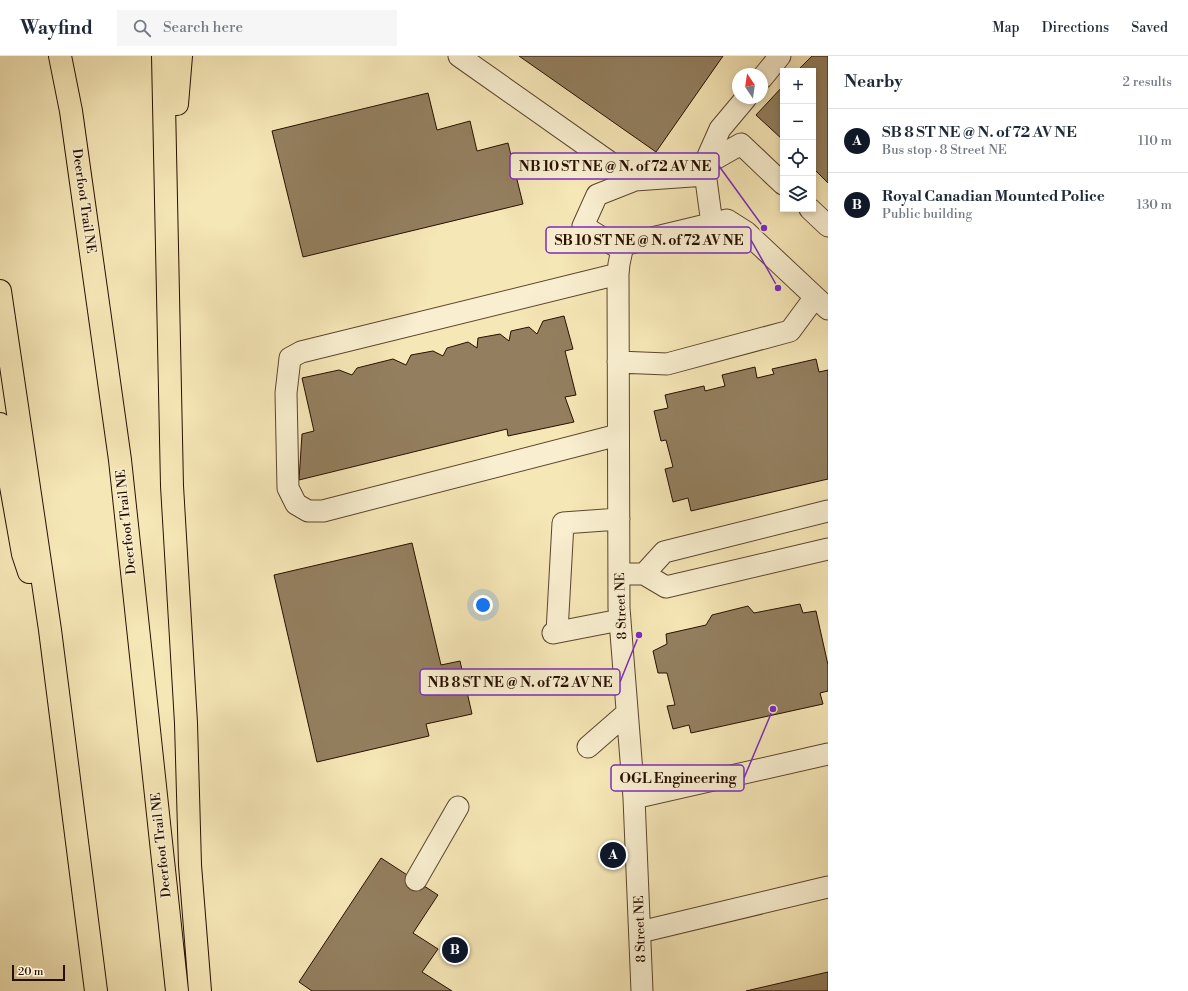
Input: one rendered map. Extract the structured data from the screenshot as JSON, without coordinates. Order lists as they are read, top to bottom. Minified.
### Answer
{"streets":{"highway":["Deerfoot Trail NE"],"street":["8 Street NE"]},"places":["NB 10 ST NE @ N. of 72 AV NE","SB 10 ST NE @ N. of 72 AV NE","NB 8 ST NE @ N. of 72 AV NE","OGL Engineering"],"scale_bar":"20 m","north":"top","page":{"header":"Wayfind","search":"Search here","nav":["Map","Directions","Saved"],"heading":["Nearby","2 results"],"map_buttons":["+","−"],"list":[{"mark":"A","name":"SB 8 ST NE @ N. of 72 AV NE","note":"Bus stop · 8 Street NE","value":"110 m"},{"mark":"B","name":"Royal Canadian Mounted Police","note":"Public building","value":"130 m"}],"pins":["A","B"],"scale":"20 m"}}
